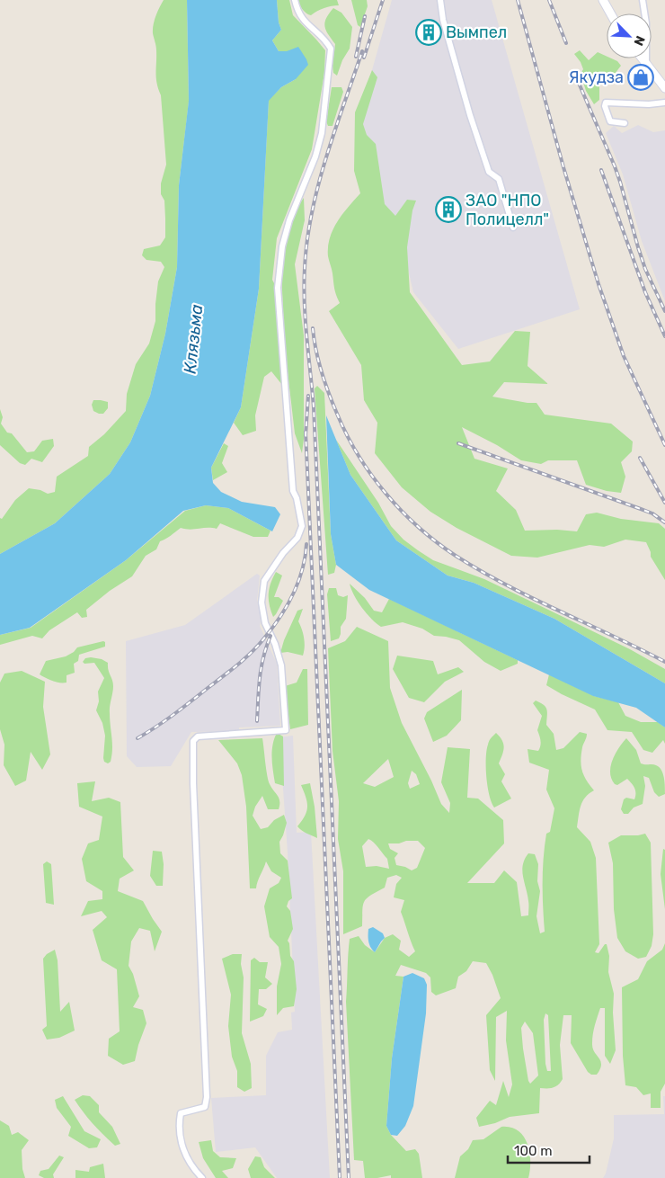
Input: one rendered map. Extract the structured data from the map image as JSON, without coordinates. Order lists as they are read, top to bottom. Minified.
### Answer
{"water":["Клязьма"],"places":{"building":["Вымпел","ЗАО \"НПО Полицелл\""],"shop":["Якудза"]},"scale_bar":"100 m","north":"bottom right"}
